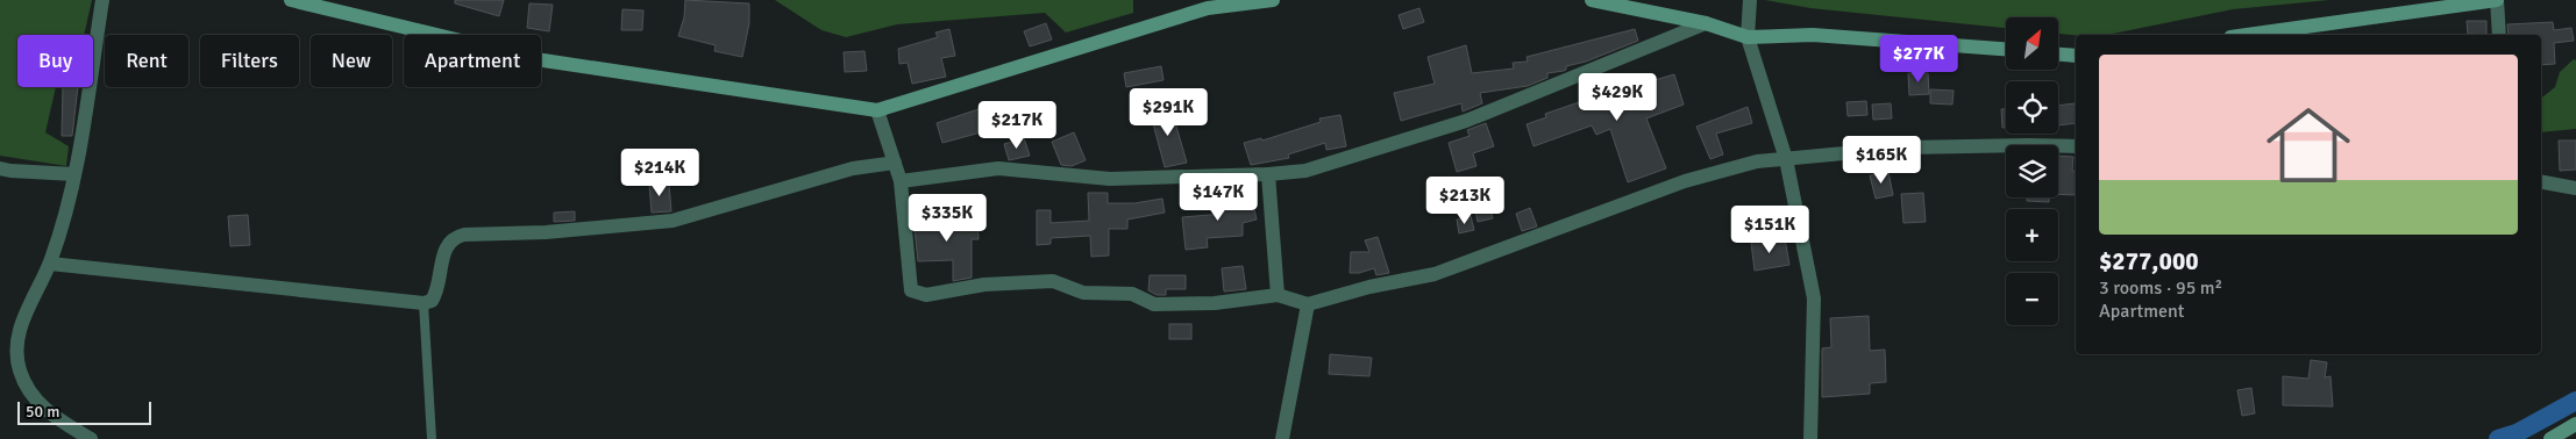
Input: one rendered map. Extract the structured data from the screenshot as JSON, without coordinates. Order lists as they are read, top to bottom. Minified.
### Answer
{"scale_bar":"50 m","north":"top right","page":{"map_buttons":["+","−"],"price":["$277K","$429K","$291K","$217K","$165K","$214K","$147K","$213K","$335K","$151K"],"chip":["Buy","Rent","Filters","New","Apartment"],"list":[{"name":"$277,000","note":"3 rooms · 95 m² · Apartment"}],"scale":"50 m"}}
